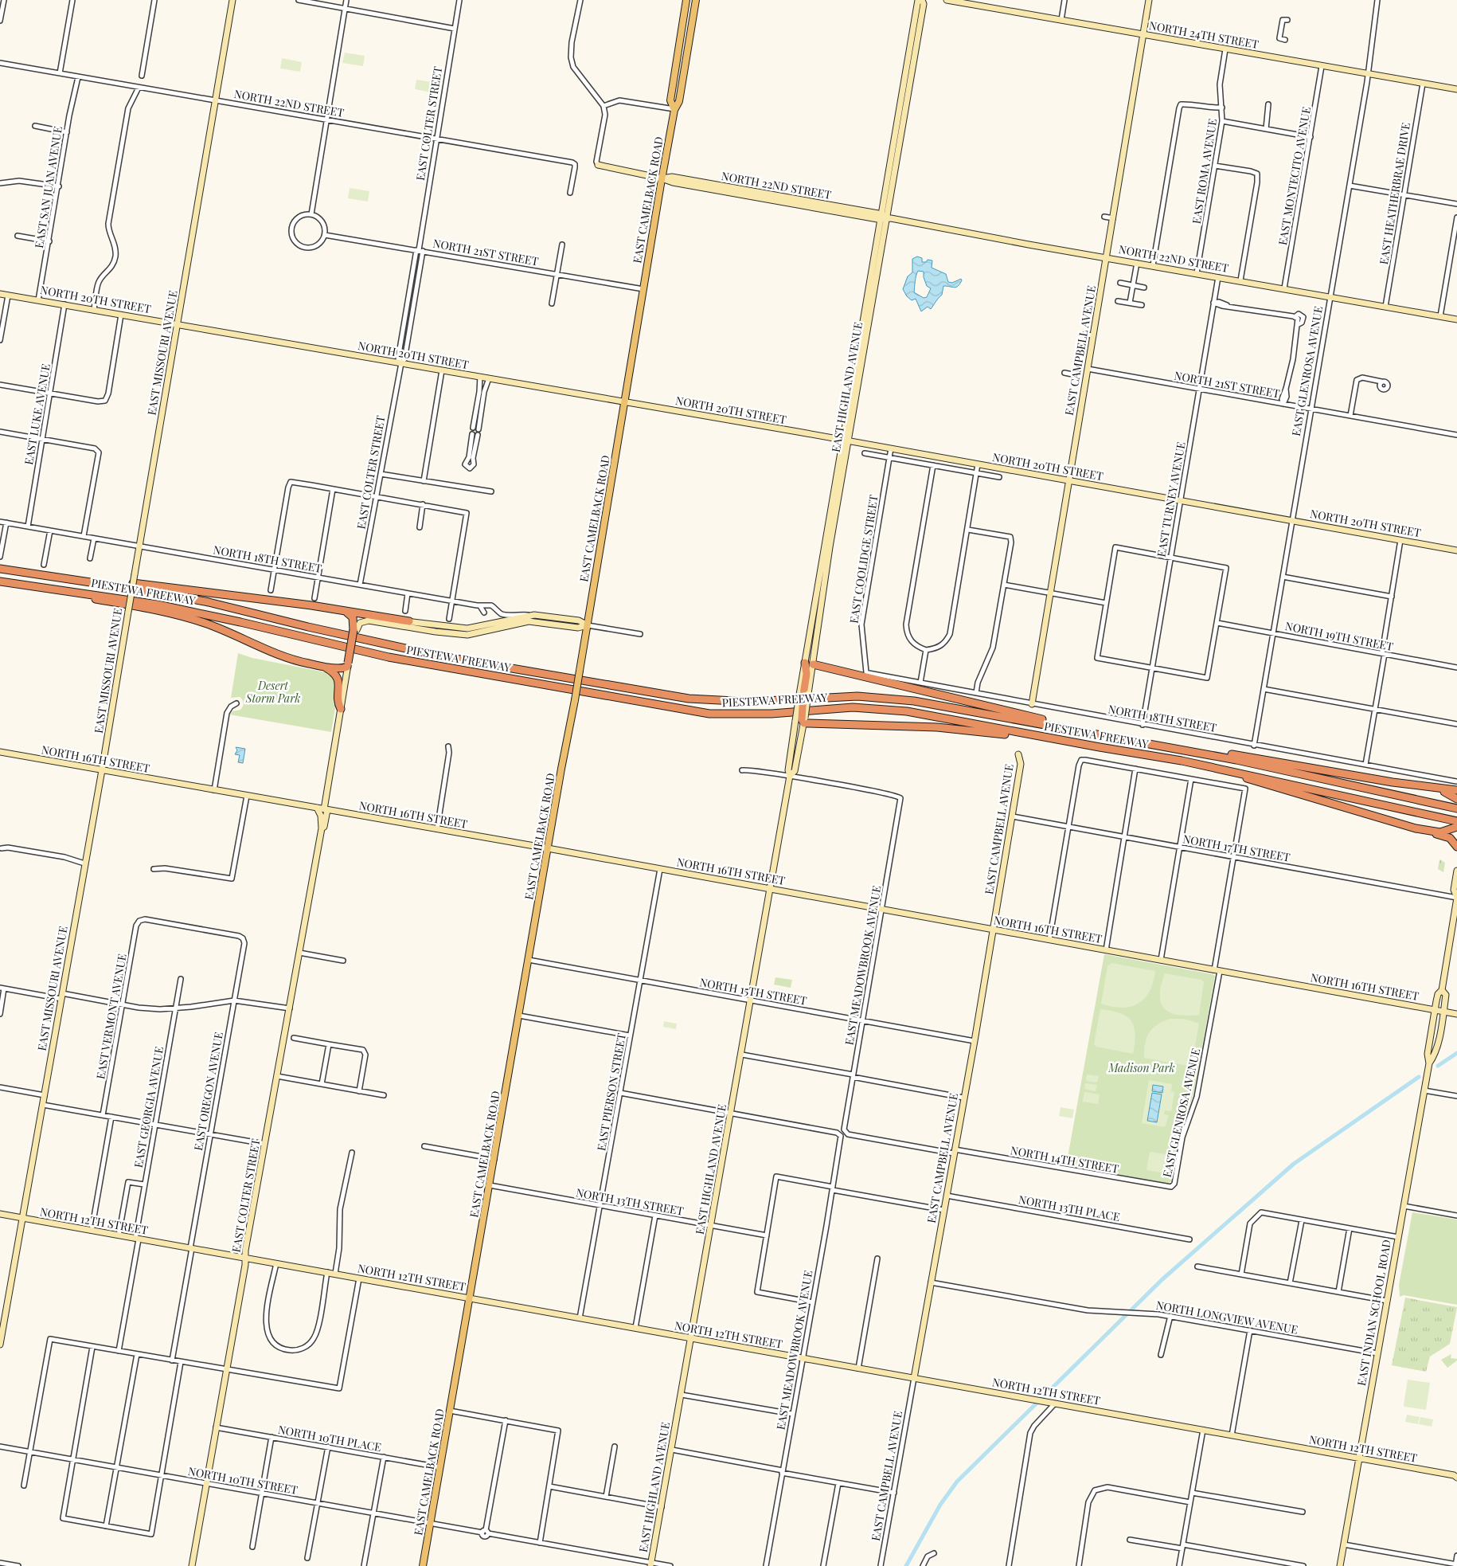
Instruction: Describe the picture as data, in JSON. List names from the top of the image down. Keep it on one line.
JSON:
{"streets":{"highway":["PIESTEWA FREEWAY"],"main road":["EAST CAMELBACK ROAD"],"street":["NORTH 24TH STREET","NORTH 22ND STREET","EAST COLTER STREET","EAST ROMA AVENUE","EAST MONTECITO AVENUE","EAST SAN JUAN AVENUE","EAST HEATHERBRAE DRIVE","NORTH 21ST STREET","NORTH 20TH STREET","EAST CAMPBELL AVENUE","EAST MISSOURI AVENUE","EAST GLENROSA AVENUE","EAST HIGHLAND AVENUE","EAST LUKE AVENUE","EAST TURNEY AVENUE","NORTH 18TH STREET","EAST COOLIDGE STREET","NORTH 19TH STREET","NORTH 16TH STREET","NORTH 17TH STREET","EAST MEADOWBROOK AVENUE","NORTH 15TH STREET","EAST VERMONT AVENUE","EAST OREGON AVENUE","EAST PIERSON STREET","EAST GEORGIA AVENUE","NORTH 14TH STREET","NORTH 13TH STREET","NORTH 13TH PLACE","NORTH 12TH STREET","EAST INDIAN SCHOOL ROAD","NORTH LONGVIEW AVENUE","NORTH 10TH PLACE","NORTH 10TH STREET"]},"crossings":[["NORTH 24TH STREET","EAST ROMA AVENUE"],["NORTH 24TH STREET","EAST MONTECITO AVENUE"],["NORTH 24TH STREET","EAST HEATHERBRAE DRIVE"],["NORTH 24TH STREET","EAST CAMPBELL AVENUE"],["NORTH 24TH STREET","EAST GLENROSA AVENUE"],["NORTH 22ND STREET","EAST COLTER STREET"],["NORTH 22ND STREET","EAST ROMA AVENUE"],["NORTH 22ND STREET","EAST MONTECITO AVENUE"],["NORTH 22ND STREET","EAST SAN JUAN AVENUE"],["NORTH 22ND STREET","EAST HEATHERBRAE DRIVE"],["NORTH 22ND STREET","EAST CAMELBACK ROAD"],["NORTH 22ND STREET","EAST CAMPBELL AVENUE"],["NORTH 22ND STREET","EAST MISSOURI AVENUE"],["NORTH 22ND STREET","EAST GLENROSA AVENUE"],["NORTH 22ND STREET","EAST HIGHLAND AVENUE"],["NORTH 22ND STREET","EAST TURNEY AVENUE"],["EAST COLTER STREET","NORTH 21ST STREET"],["EAST COLTER STREET","NORTH 20TH STREET"],["EAST COLTER STREET","NORTH 18TH STREET"],["EAST COLTER STREET","NORTH 16TH STREET"],["EAST COLTER STREET","NORTH 12TH STREET"],["EAST COLTER STREET","NORTH 10TH PLACE"],["EAST COLTER STREET","NORTH 10TH STREET"],["EAST SAN JUAN AVENUE","NORTH 20TH STREET"],["EAST CAMELBACK ROAD","NORTH 21ST STREET"],["EAST CAMELBACK ROAD","NORTH 20TH STREET"],["EAST CAMELBACK ROAD","NORTH 18TH STREET"],["EAST CAMELBACK ROAD","NORTH 16TH STREET"],["EAST CAMELBACK ROAD","NORTH 15TH STREET"],["EAST CAMELBACK ROAD","NORTH 13TH STREET"],["EAST CAMELBACK ROAD","NORTH 12TH STREET"],["EAST CAMELBACK ROAD","NORTH 10TH PLACE"],["EAST CAMELBACK ROAD","NORTH 10TH STREET"],["NORTH 21ST STREET","EAST CAMPBELL AVENUE"],["NORTH 21ST STREET","EAST GLENROSA AVENUE"],["NORTH 21ST STREET","EAST TURNEY AVENUE"],["NORTH 20TH STREET","EAST CAMPBELL AVENUE"],["NORTH 20TH STREET","EAST MISSOURI AVENUE"],["NORTH 20TH STREET","EAST GLENROSA AVENUE"],["NORTH 20TH STREET","EAST HIGHLAND AVENUE"],["NORTH 20TH STREET","EAST LUKE AVENUE"],["NORTH 20TH STREET","EAST TURNEY AVENUE"],["NORTH 20TH STREET","EAST COOLIDGE STREET"],["EAST CAMPBELL AVENUE","NORTH 18TH STREET"],["EAST CAMPBELL AVENUE","NORTH 16TH STREET"],["EAST CAMPBELL AVENUE","NORTH 17TH STREET"],["EAST CAMPBELL AVENUE","NORTH 15TH STREET"],["EAST CAMPBELL AVENUE","NORTH 14TH STREET"],["EAST CAMPBELL AVENUE","NORTH 13TH PLACE"],["EAST CAMPBELL AVENUE","NORTH 12TH STREET"],["EAST CAMPBELL AVENUE","NORTH LONGVIEW AVENUE"],["EAST MISSOURI AVENUE","NORTH 18TH STREET"],["EAST MISSOURI AVENUE","NORTH 16TH STREET"],["EAST MISSOURI AVENUE","NORTH 12TH STREET"],["EAST GLENROSA AVENUE","NORTH 18TH STREET"],["EAST GLENROSA AVENUE","NORTH 19TH STREET"],["EAST GLENROSA AVENUE","NORTH 16TH STREET"],["EAST GLENROSA AVENUE","NORTH 17TH STREET"],["EAST GLENROSA AVENUE","NORTH 14TH STREET"],["EAST HIGHLAND AVENUE","NORTH 16TH STREET"],["EAST HIGHLAND AVENUE","EAST MEADOWBROOK AVENUE"],["EAST HIGHLAND AVENUE","NORTH 15TH STREET"],["EAST HIGHLAND AVENUE","NORTH 13TH STREET"],["EAST HIGHLAND AVENUE","NORTH 12TH STREET"],["EAST HIGHLAND AVENUE","NORTH 10TH STREET"],["EAST LUKE AVENUE","NORTH 18TH STREET"],["EAST TURNEY AVENUE","NORTH 18TH STREET"],["NORTH 18TH STREET","EAST COOLIDGE STREET"],["NORTH 16TH STREET","EAST MEADOWBROOK AVENUE"],["NORTH 16TH STREET","EAST PIERSON STREET"],["NORTH 16TH STREET","EAST INDIAN SCHOOL ROAD"],["NORTH 17TH STREET","EAST INDIAN SCHOOL ROAD"],["EAST MEADOWBROOK AVENUE","NORTH 15TH STREET"],["EAST MEADOWBROOK AVENUE","NORTH 14TH STREET"],["EAST MEADOWBROOK AVENUE","NORTH 12TH STREET"],["NORTH 15TH STREET","EAST PIERSON STREET"],["EAST VERMONT AVENUE","EAST OREGON AVENUE"],["EAST OREGON AVENUE","NORTH 12TH STREET"],["EAST PIERSON STREET","NORTH 13TH STREET"],["EAST PIERSON STREET","NORTH 12TH STREET"],["EAST GEORGIA AVENUE","NORTH 12TH STREET"],["NORTH 12TH STREET","EAST INDIAN SCHOOL ROAD"],["EAST INDIAN SCHOOL ROAD","NORTH LONGVIEW AVENUE"]],"parks":["Desert Storm Park","Madison Park"]}
